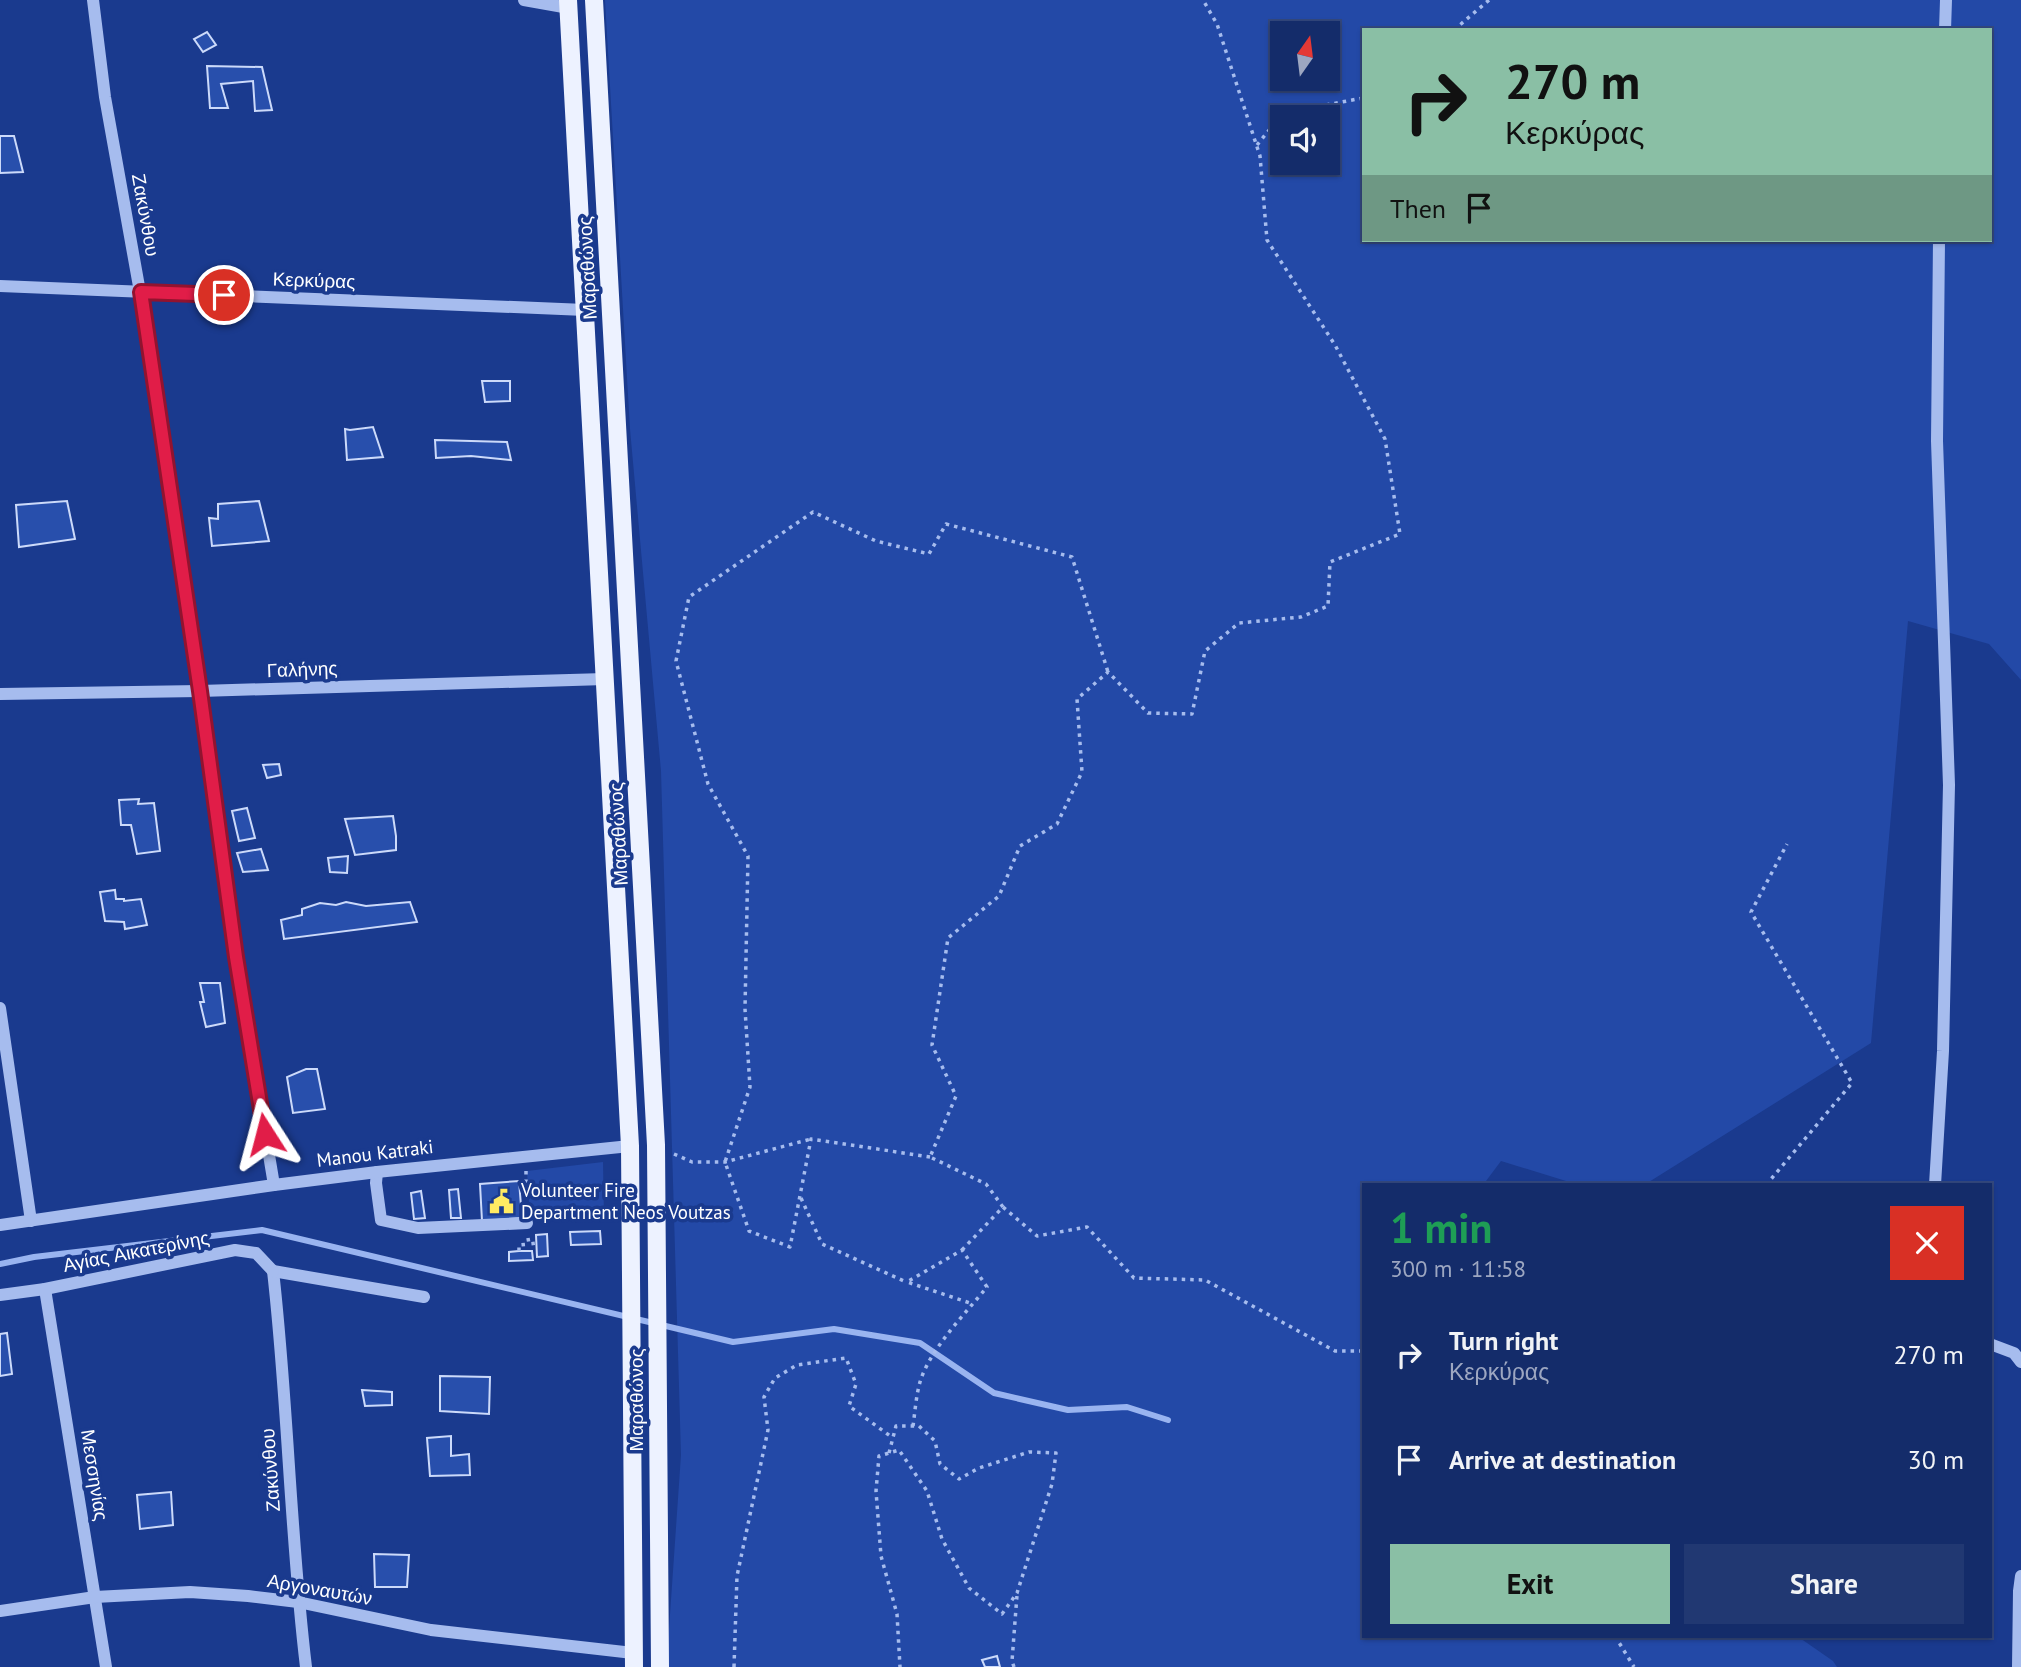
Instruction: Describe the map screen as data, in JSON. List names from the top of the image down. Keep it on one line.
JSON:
{"streets":{"main road":["Μαραθώνος"],"street":["Ζακύνθου","Κερκύρας","Γαλήνης","Manou Katraki","Αγίας Αικατερίνης","Μεσσηνίας","Αργοναυτών"]},"crossings":[["Ζακύνθου","Κερκύρας"],["Ζακύνθου","Γαλήνης"],["Ζακύνθου","Manou Katraki"],["Ζακύνθου","Αγίας Αικατερίνης"],["Ζακύνθου","Αργοναυτών"],["Μαραθώνος","Κερκύρας"],["Μαραθώνος","Γαλήνης"],["Μαραθώνος","Manou Katraki"],["Μαραθώνος","Αργοναυτών"],["Αγίας Αικατερίνης","Μεσσηνίας"],["Μεσσηνίας","Αργοναυτών"]],"places":{"public building":["Volunteer Fire Department Neos Voutzas"]},"north":"top","page":{"turn":["270 m","Κερκύρας"],"then":"Then","heading":["1 min","300 m · 11:58"],"list":[{"name":"Turn right","note":"Κερκύρας","value":"270 m"},{"name":"Arrive at destination","value":"30 m"}],"buttons":["Exit","Share"]}}
